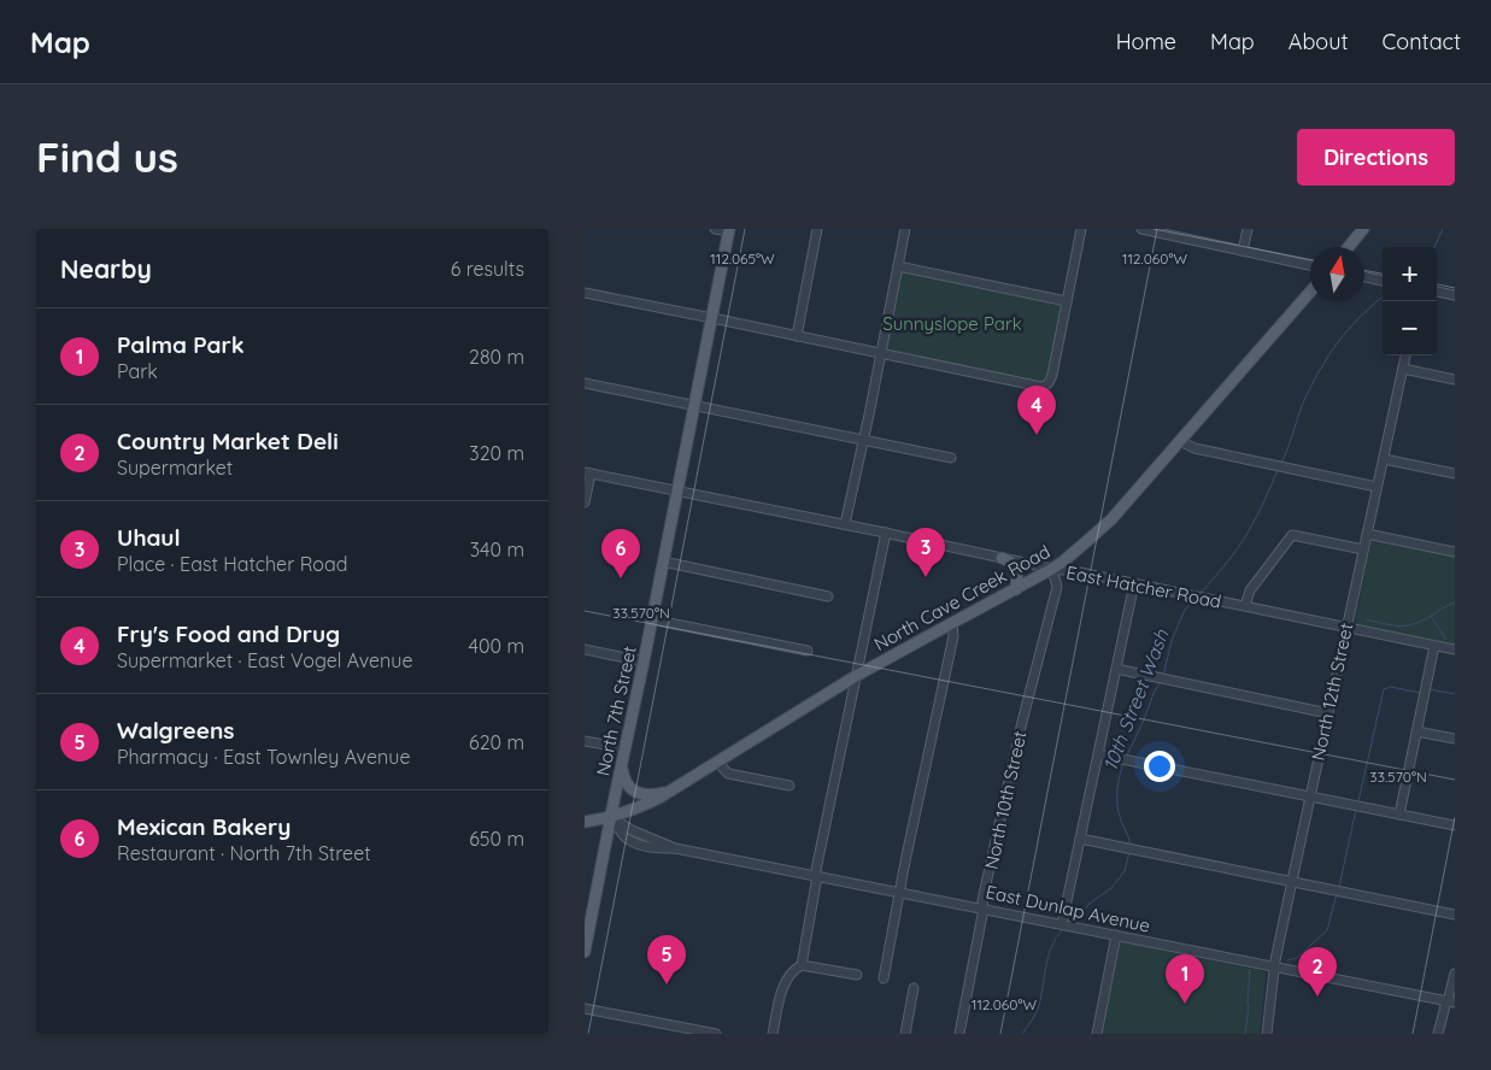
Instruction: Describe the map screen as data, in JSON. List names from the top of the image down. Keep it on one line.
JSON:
{"streets":{"main road":["North Cave Creek Road","North 7th Street"],"street":["East Hatcher Road","North 12th Street","North 10th Street","East Dunlap Avenue"]},"crossings":[["East Hatcher Road","North Cave Creek Road"],["East Hatcher Road","North 12th Street"],["East Hatcher Road","North 7th Street"],["East Hatcher Road","North 10th Street"],["North Cave Creek Road","North 7th Street"],["North Cave Creek Road","North 10th Street"],["North Cave Creek Road","East Dunlap Avenue"],["North 12th Street","East Dunlap Avenue"],["North 7th Street","East Dunlap Avenue"],["North 10th Street","East Dunlap Avenue"]],"water":["10th Street Wash"],"parks":["Sunnyslope Park"],"north":"top","page":{"header":"Map","nav":["Home","Map","About","Contact"],"buttons":"Directions","title":"Find us","heading":["Nearby","6 results"],"map_buttons":["+","−"],"list":[{"mark":"1","name":"Palma Park","note":"Park","value":"280 m"},{"mark":"2","name":"Country Market Deli","note":"Supermarket","value":"320 m"},{"mark":"3","name":"Uhaul","note":"Place · East Hatcher Road","value":"340 m"},{"mark":"4","name":"Fry's Food and Drug","note":"Supermarket · East Vogel Avenue","value":"400 m"},{"mark":"5","name":"Walgreens","note":"Pharmacy · East Townley Avenue","value":"620 m"},{"mark":"6","name":"Mexican Bakery","note":"Restaurant · North 7th Street","value":"650 m"}],"pins":["4","3","6","5","2","1"]},"coordinates":["112.060°W","112.065°W","33.570°N"]}
